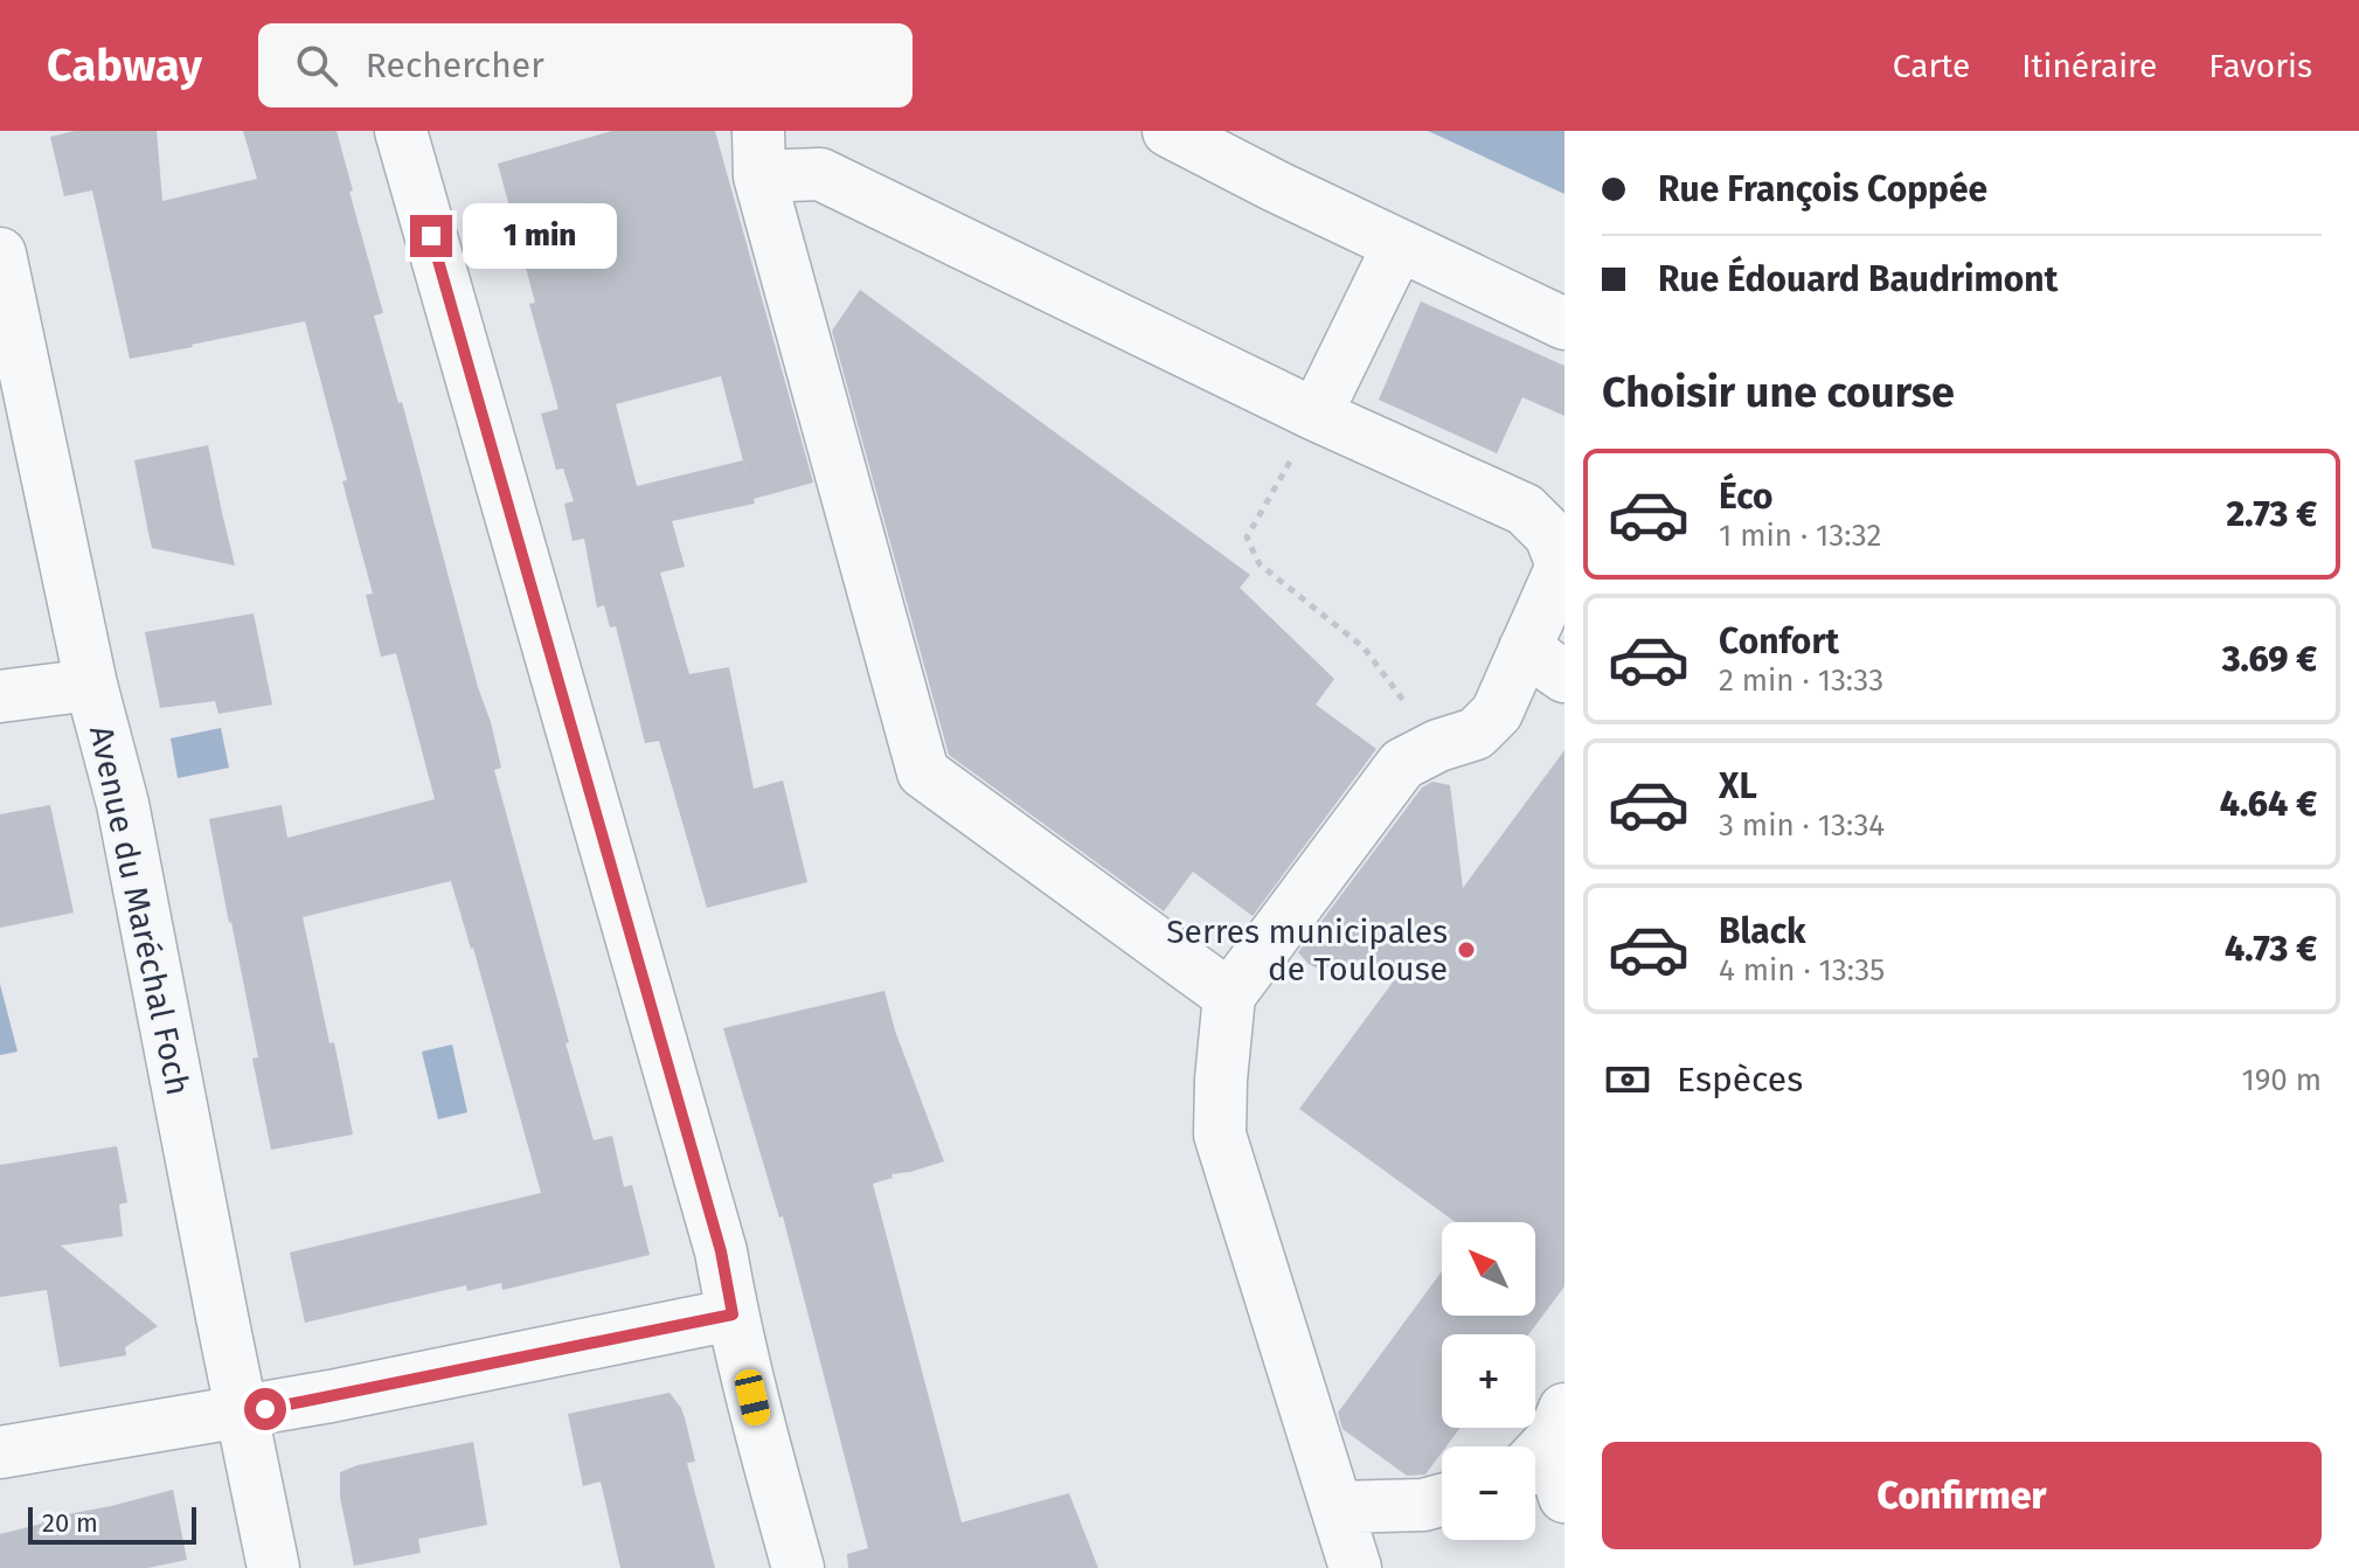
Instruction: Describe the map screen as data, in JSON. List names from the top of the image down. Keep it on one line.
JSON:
{"streets":{"street":["Avenue du Maréchal Foch"]},"places":["Serres municipales de Toulouse"],"scale_bar":"20 m","north":"top left","page":{"header":"Cabway","search":"Rechercher","nav":["Carte","Itinéraire","Favoris"],"banner":["Rue François Coppée","Rue Édouard Baudrimont"],"bubble":"1 min","heading":"Choisir une course","list":[{"name":"Éco","note":"1 min · 13:32","value":"2.73 €"},{"name":"Confort","note":"2 min · 13:33","value":"3.69 €"},{"name":"XL","note":"3 min · 13:34","value":"4.64 €"},{"name":"Black","note":"4 min · 13:35","value":"4.73 €"}],"pay":["Espèces","190 m"],"map_buttons":["+","−"],"buttons":"Confirmer","scale":"20 m"}}
